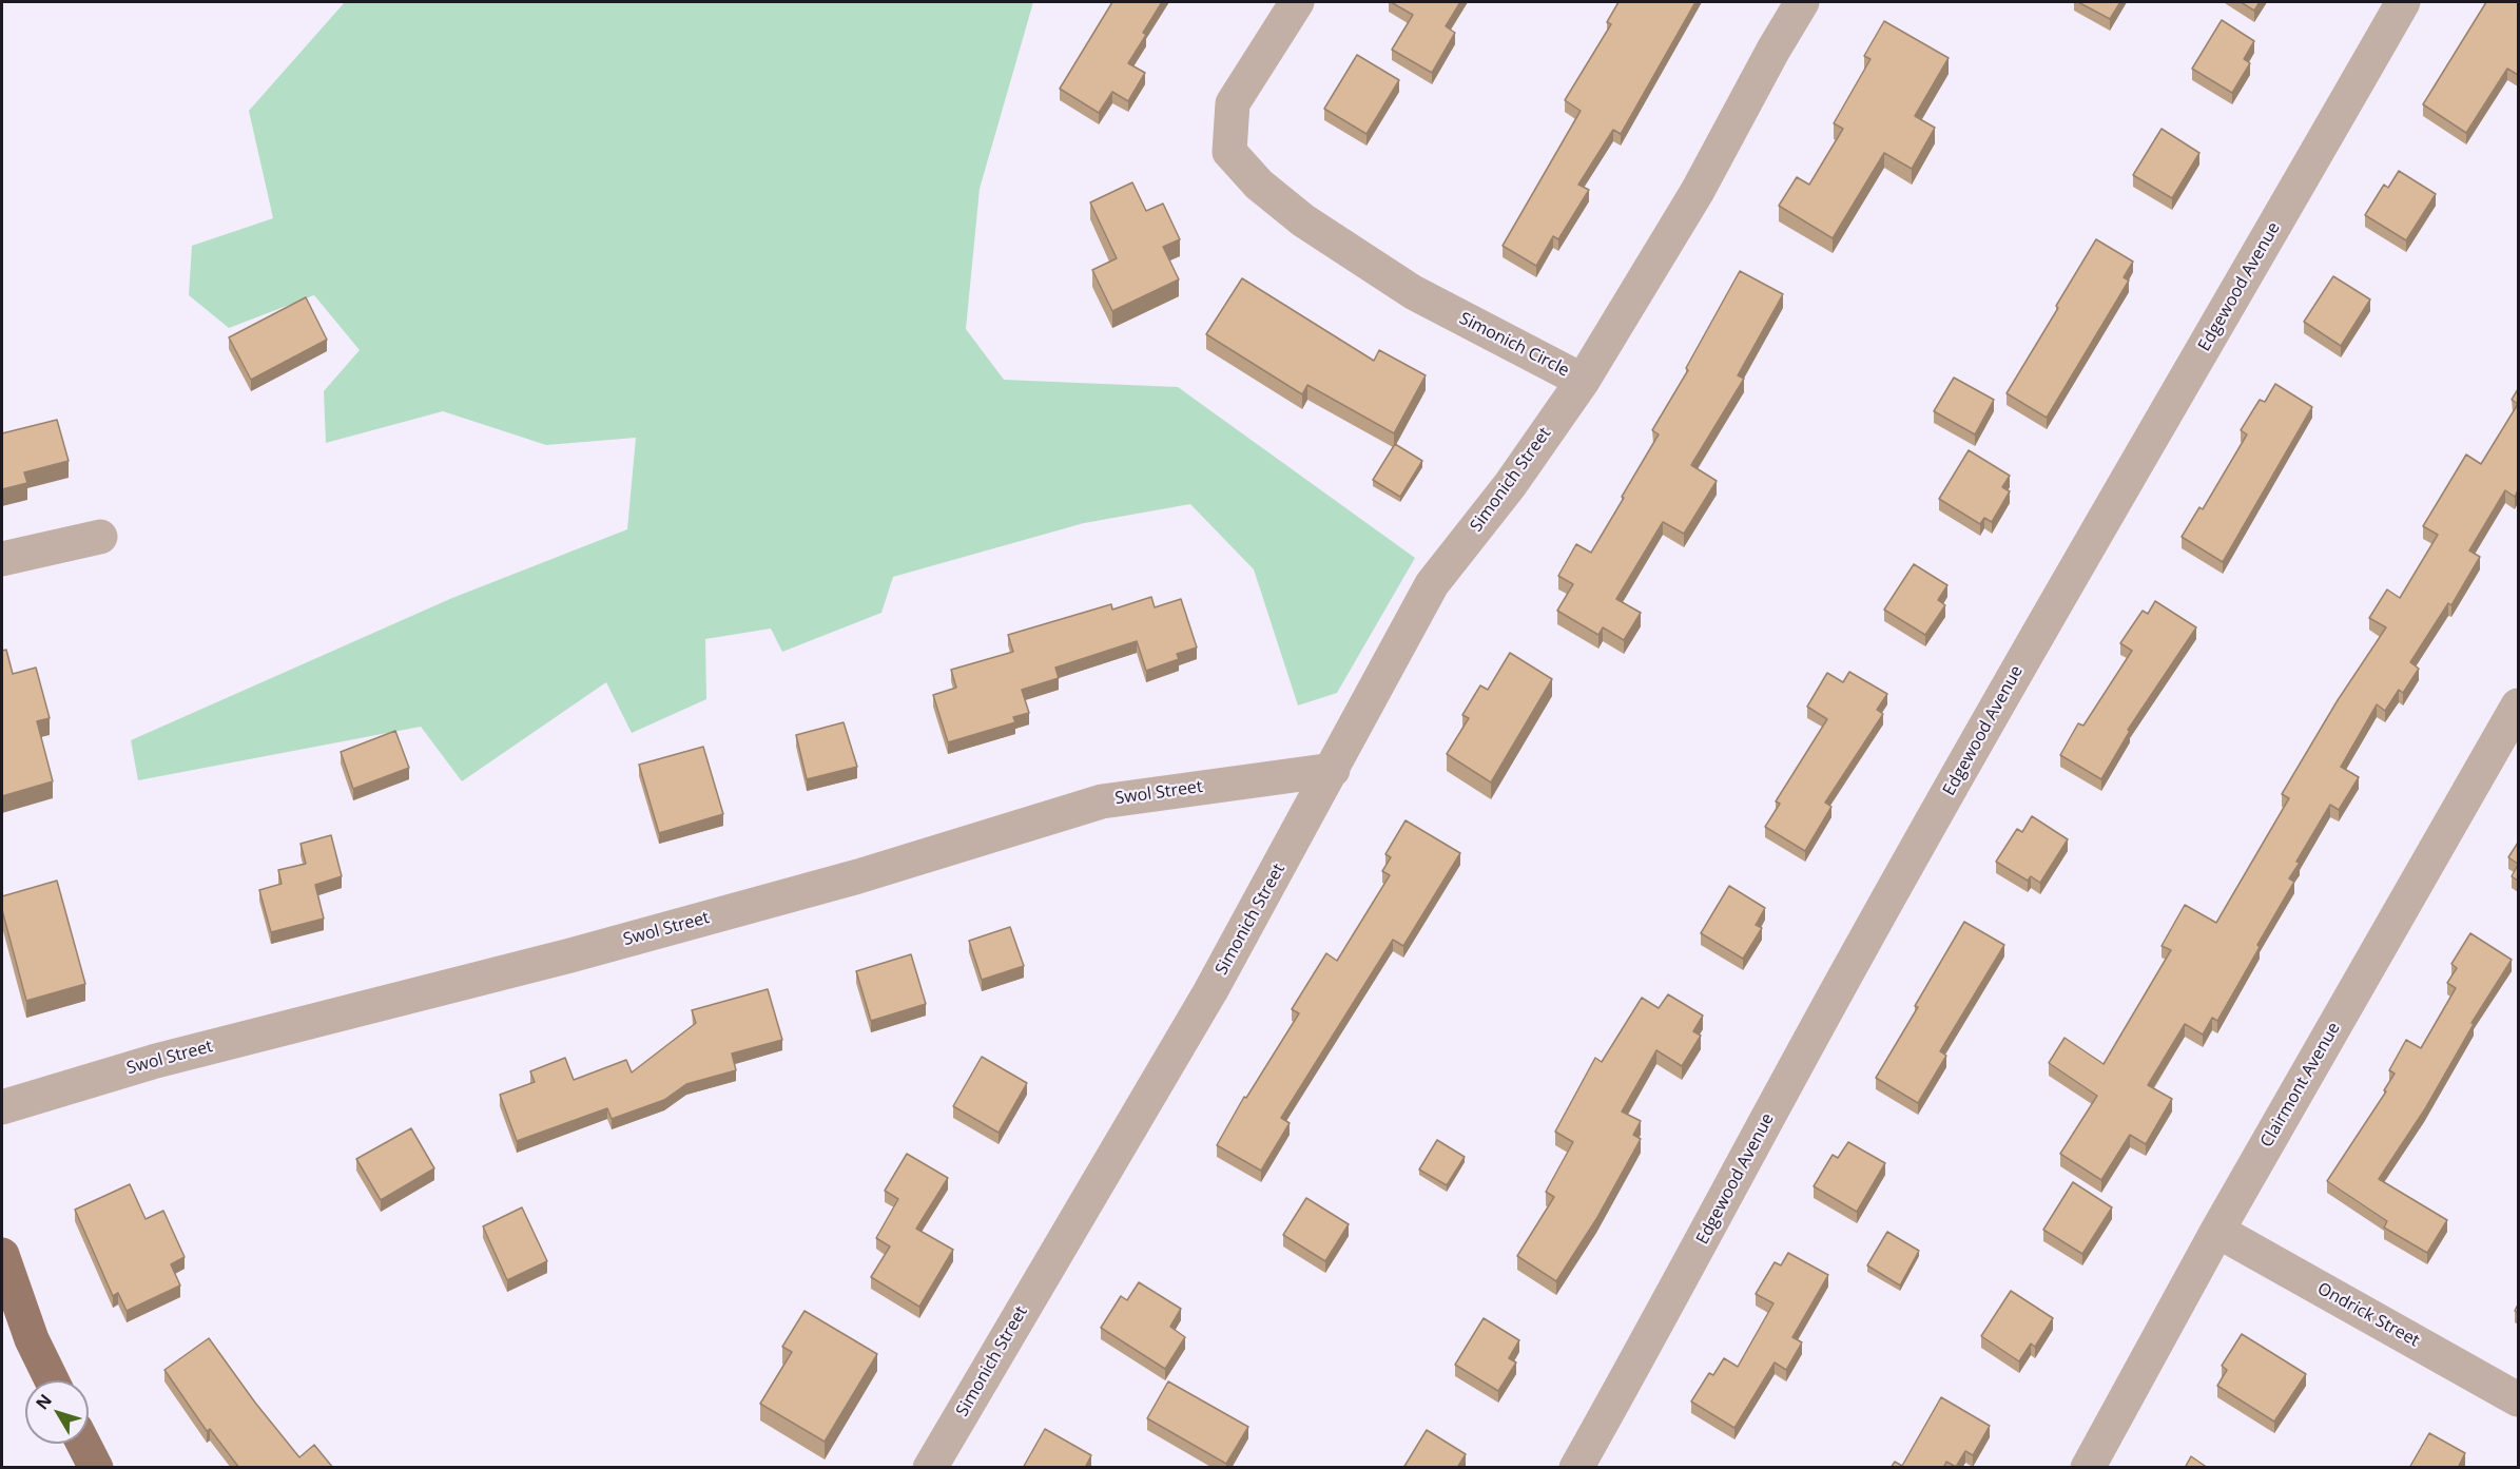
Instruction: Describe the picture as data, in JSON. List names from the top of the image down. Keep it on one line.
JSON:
{"streets":{"street":["Edgewood Avenue","Simonich Circle","Simonich Street","Swol Street","Clairmont Avenue","Ondrick Street"]},"crossings":[["Simonich Circle","Simonich Street"],["Simonich Street","Swol Street"],["Clairmont Avenue","Ondrick Street"]],"north":"top left"}
